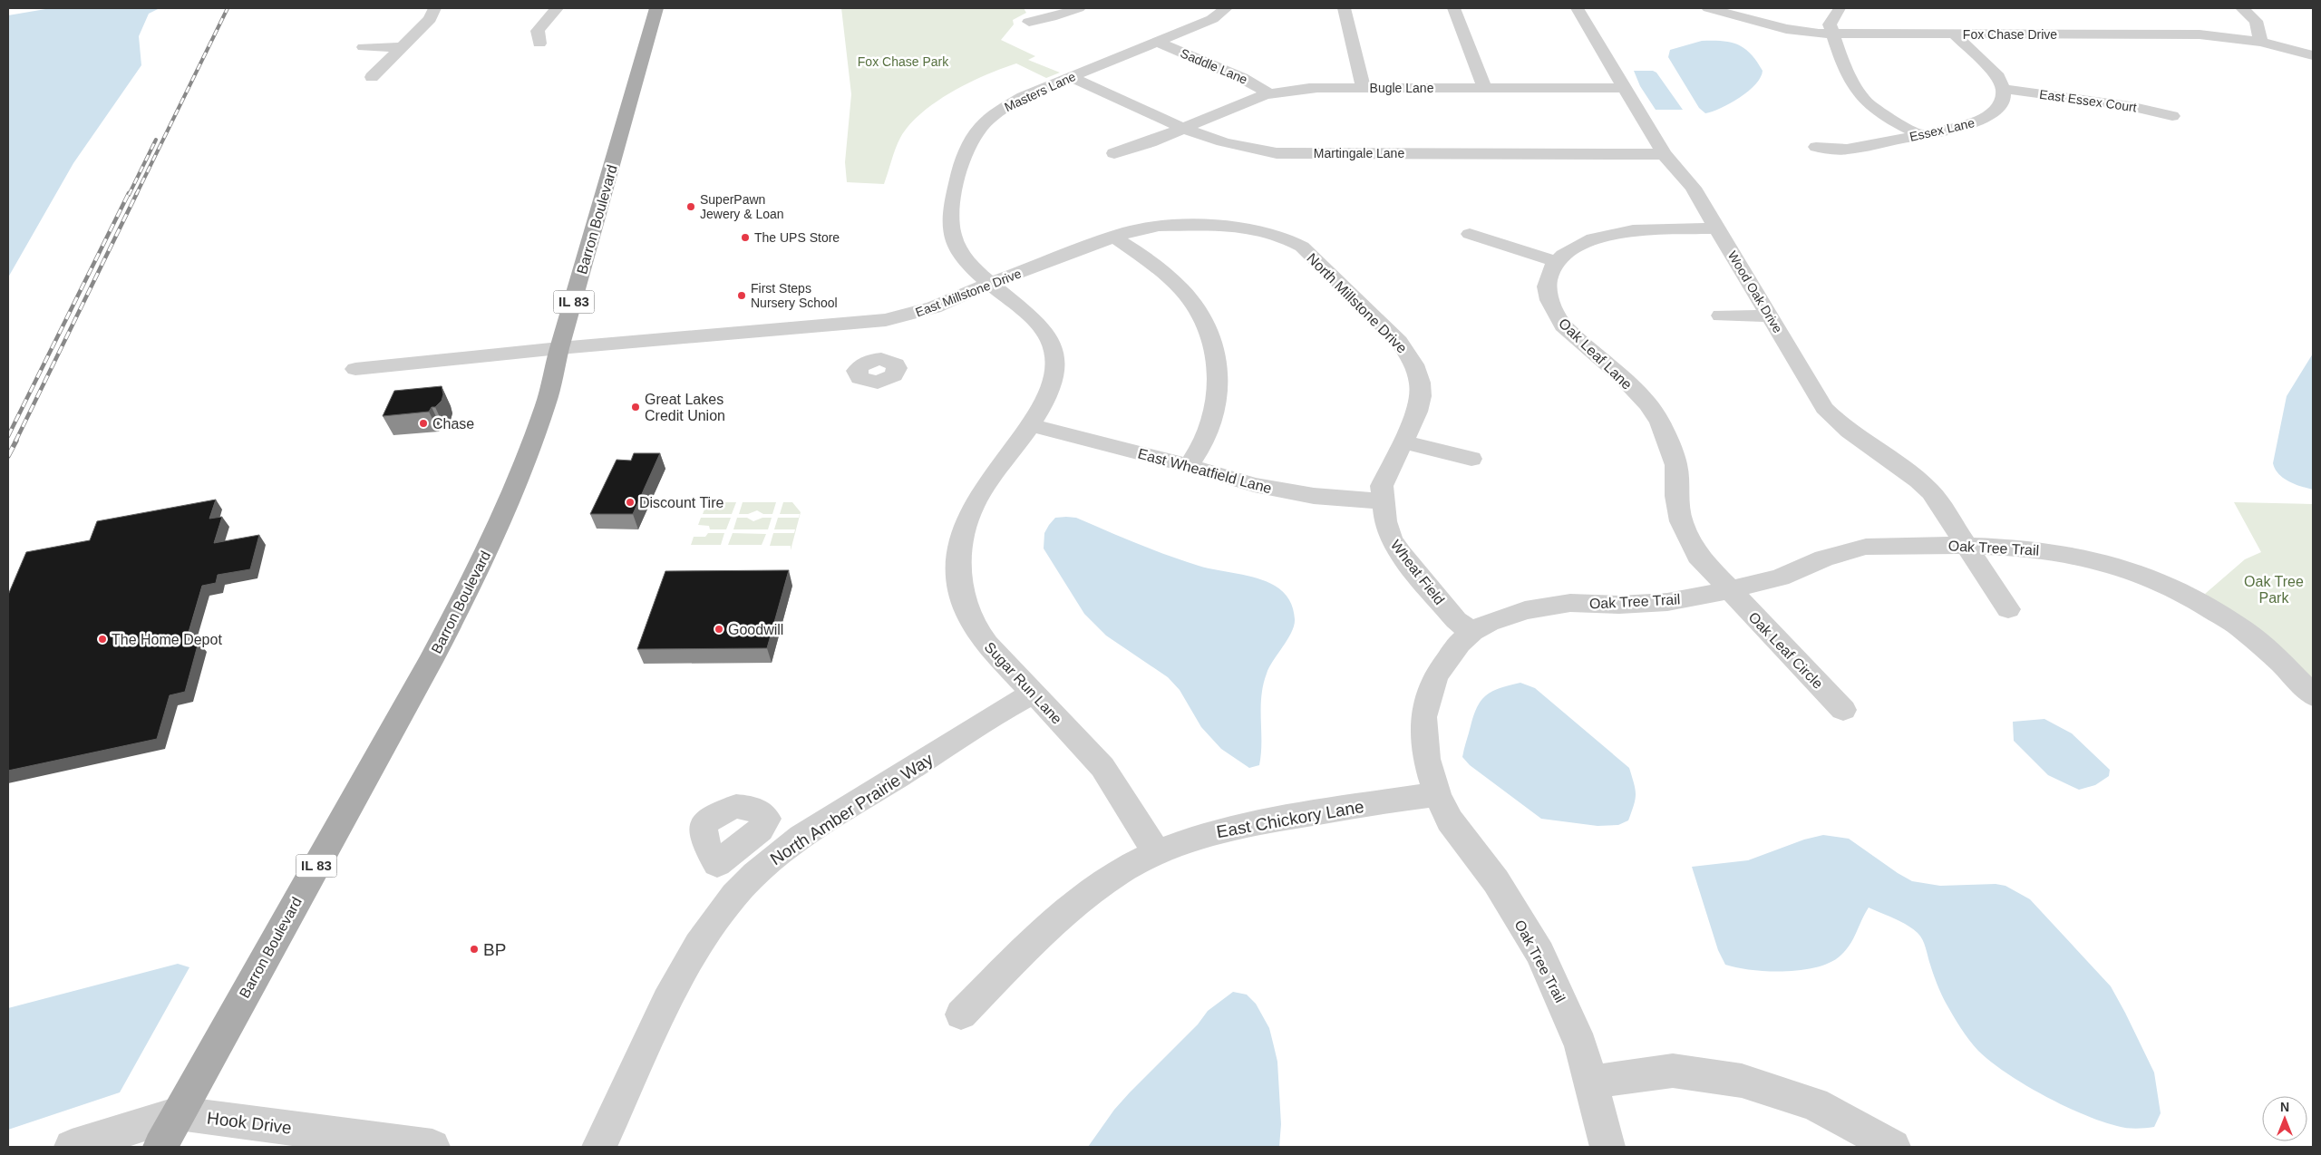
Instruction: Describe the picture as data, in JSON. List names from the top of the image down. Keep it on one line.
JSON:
{"streets":{"main road":["Barron Boulevard","IL 83"],"street":["Fox Chase Drive","Saddle Lane","Bugle Lane","Masters Lane","East Essex Court","Essex Lane","Martingale Lane","Wood Oak Drive","East Millstone Drive","North Millstone Drive","Oak Leaf Lane","East Wheatfield Lane","Oak Tree Trail","Wheat Field","Oak Leaf Circle","Sugar Run Lane","North Amber Prairie Way","East Chickory Lane","Hook Drive"]},"crossings":[["Saddle Lane","Bugle Lane"],["Saddle Lane","Masters Lane"],["Bugle Lane","Martingale Lane"],["Bugle Lane","Wood Oak Drive"],["Masters Lane","Martingale Lane"],["Masters Lane","East Millstone Drive"],["Masters Lane","East Wheatfield Lane"],["Masters Lane","Sugar Run Lane"],["East Essex Court","Essex Lane"],["Martingale Lane","Wood Oak Drive"],["Barron Boulevard","East Millstone Drive"],["Barron Boulevard","Hook Drive"],["Wood Oak Drive","Oak Leaf Lane"],["Wood Oak Drive","Oak Tree Trail"],["East Millstone Drive","North Millstone Drive"],["North Millstone Drive","East Wheatfield Lane"],["North Millstone Drive","Wheat Field"],["Oak Leaf Lane","Oak Tree Trail"],["Oak Leaf Lane","Oak Leaf Circle"],["East Wheatfield Lane","Wheat Field"],["East Wheatfield Lane","Sugar Run Lane"],["Oak Tree Trail","Wheat Field"],["Oak Tree Trail","Oak Leaf Circle"],["Oak Tree Trail","East Chickory Lane"],["Sugar Run Lane","North Amber Prairie Way"],["Sugar Run Lane","East Chickory Lane"]],"parks":["Fox Chase Park","Oak Tree Park"],"places":["SuperPawn Jewery & Loan","The UPS Store","First Steps Nursery School","Great Lakes Credit Union","Chase","Discount Tire","Goodwill","The Home Depot","BP"],"north":"top"}
